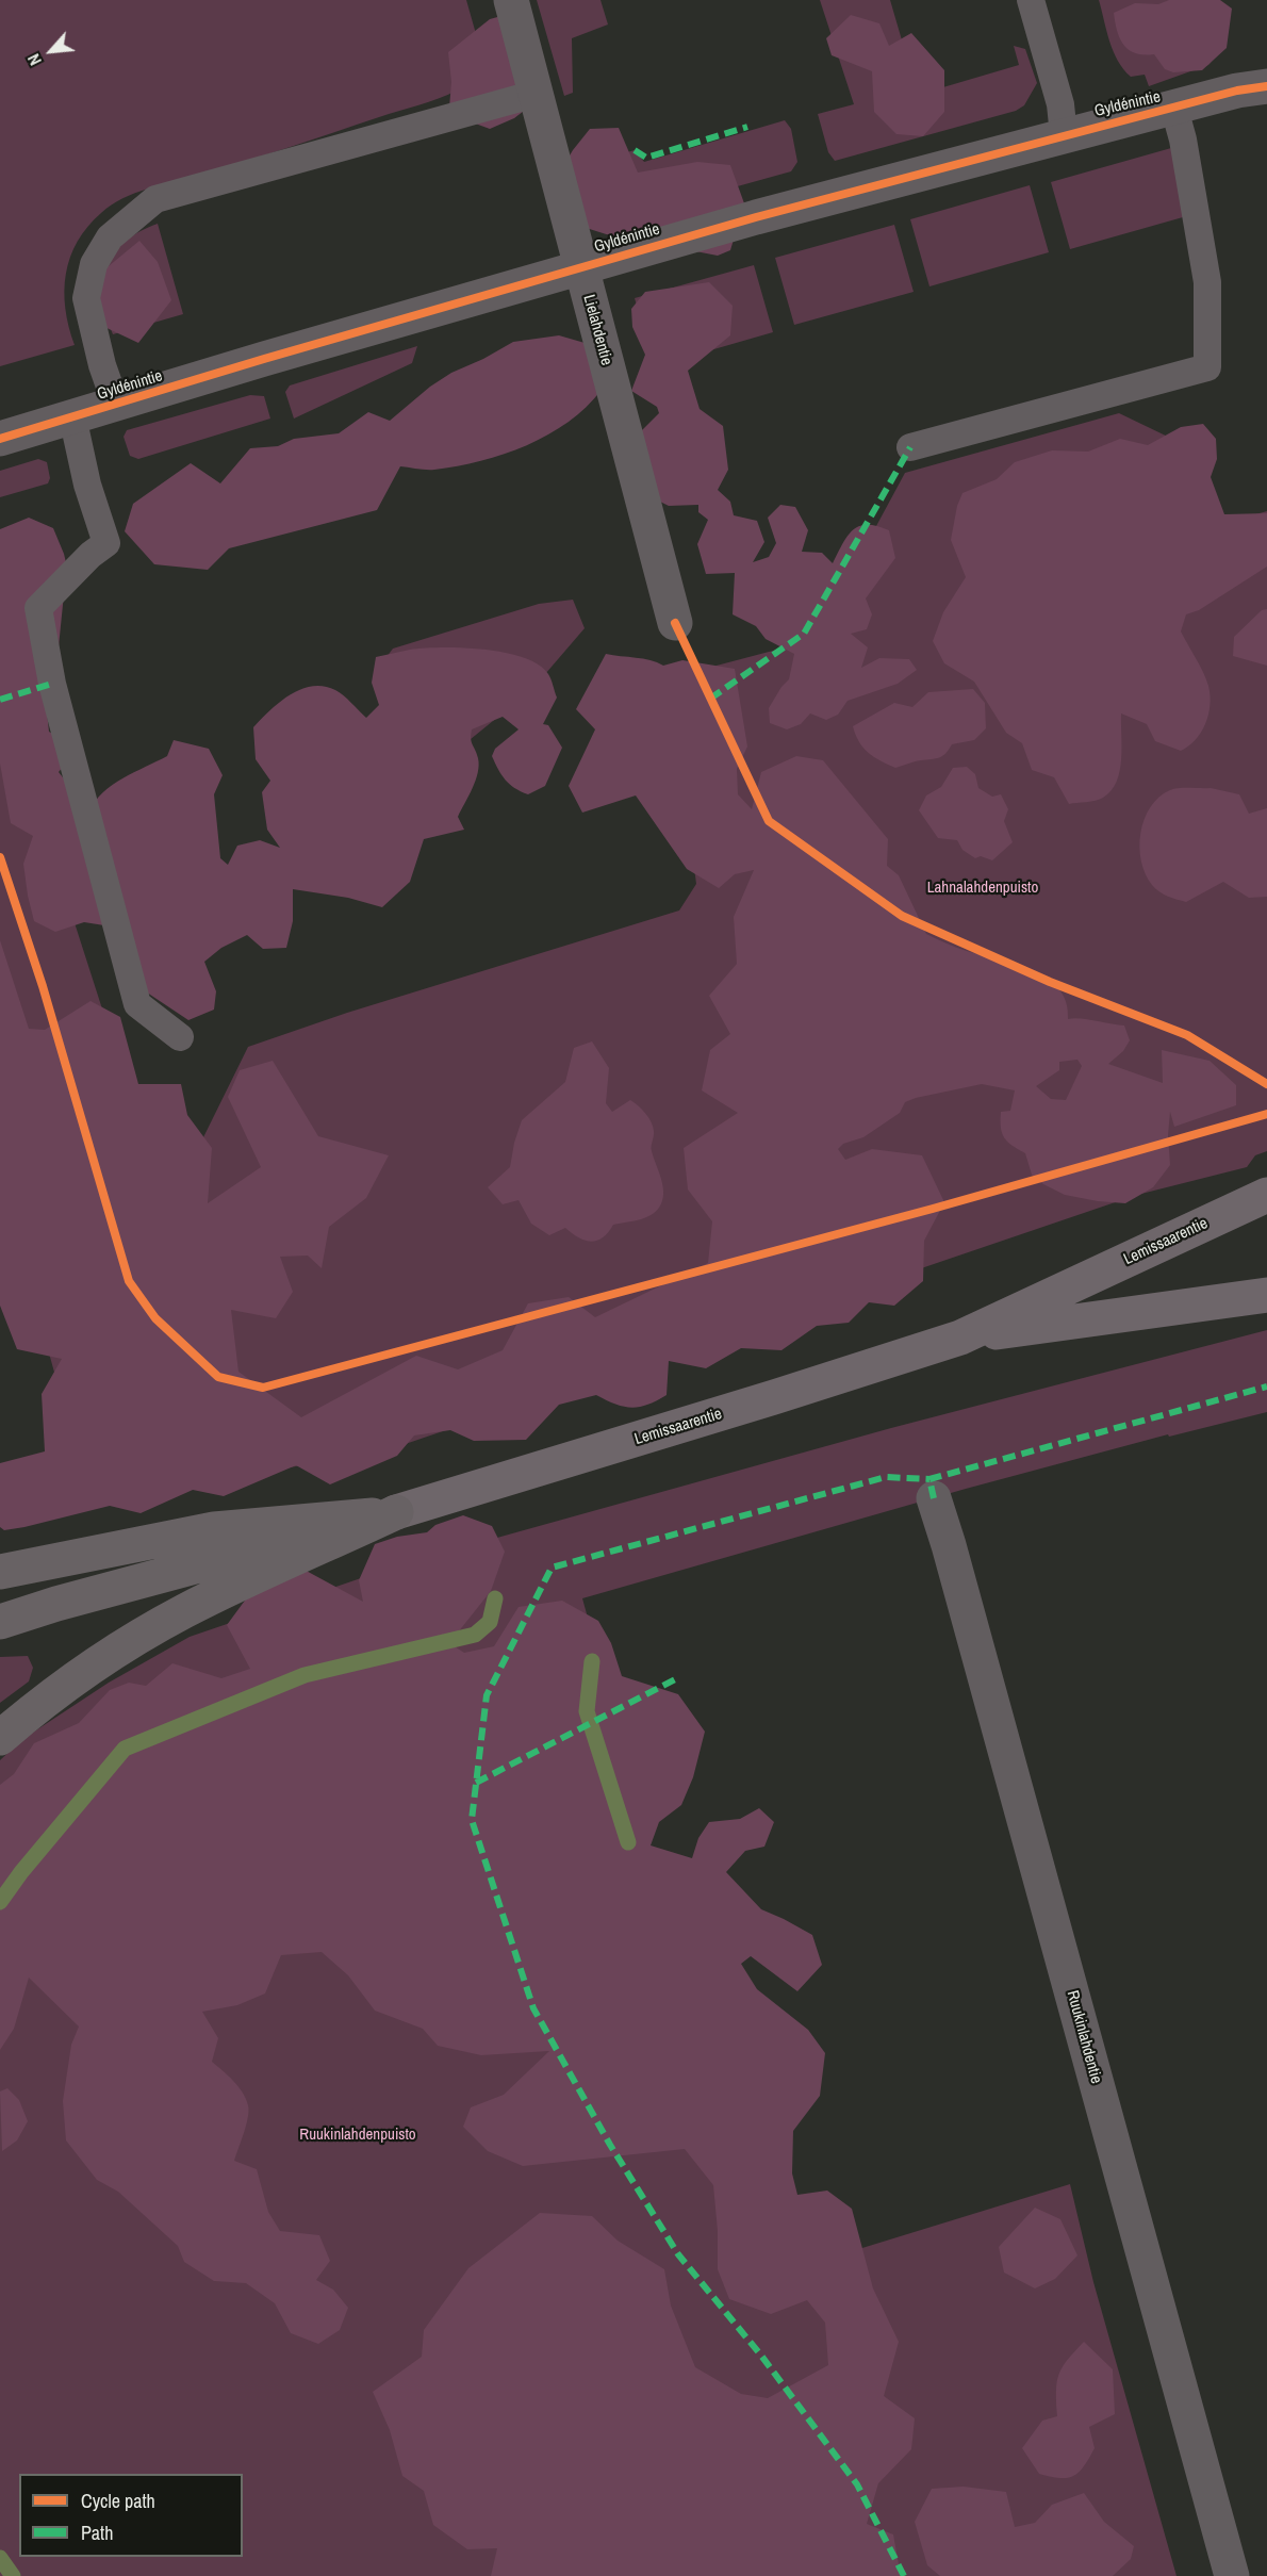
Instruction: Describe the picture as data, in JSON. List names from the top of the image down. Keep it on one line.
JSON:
{"streets":{"main road":["Lemissaarentie"],"street":["Gyldénintie","Lielahdentie","Ruukinlahdentie"]},"crossings":[["Gyldénintie","Lielahdentie"]],"parks":["Lahnalahdenpuisto","Ruukinlahdenpuisto"],"legend":["Cycle path","Path"],"north":"bottom left"}
